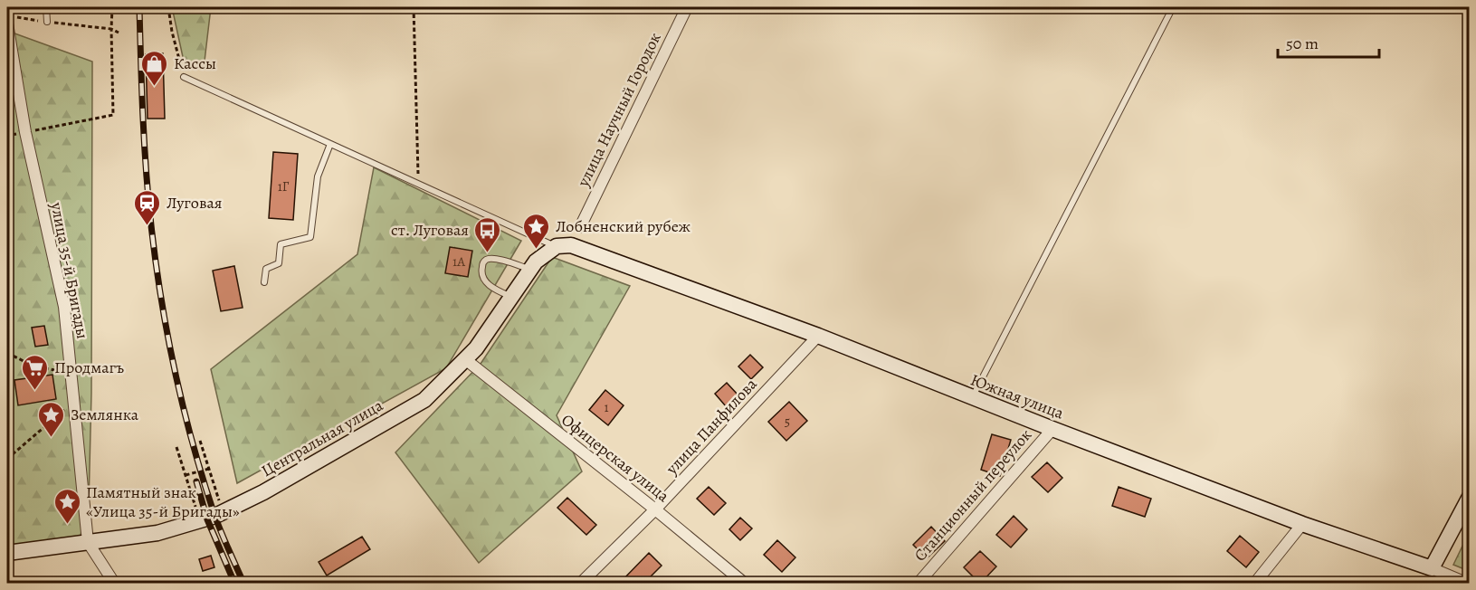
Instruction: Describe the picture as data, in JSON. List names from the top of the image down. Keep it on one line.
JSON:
{"streets":{"street":["улица Научный Городок","улица 35-й Бригады","Южная улица","улица Панфилова","Центральная улица","Офицерская улица","Станционный переулок"]},"crossings":[["улица 35-й Бригады","Центральная улица"],["Южная улица","улица Панфилова"],["Южная улица","Центральная улица"],["Южная улица","Станционный переулок"],["улица Панфилова","Офицерская улица"],["Центральная улица","Офицерская улица"]],"places":{"shop":["Кассы"],"station":["Луговая"],"place":["Лобненский рубеж","Землянка","Памятный знак «Улица 35-й Бригады»"],"bus stop":["ст. Луговая"],"supermarket":["Продмагъ"]},"house_numbers":["1Г","1А","1","5"],"scale_bar":"50 m"}
